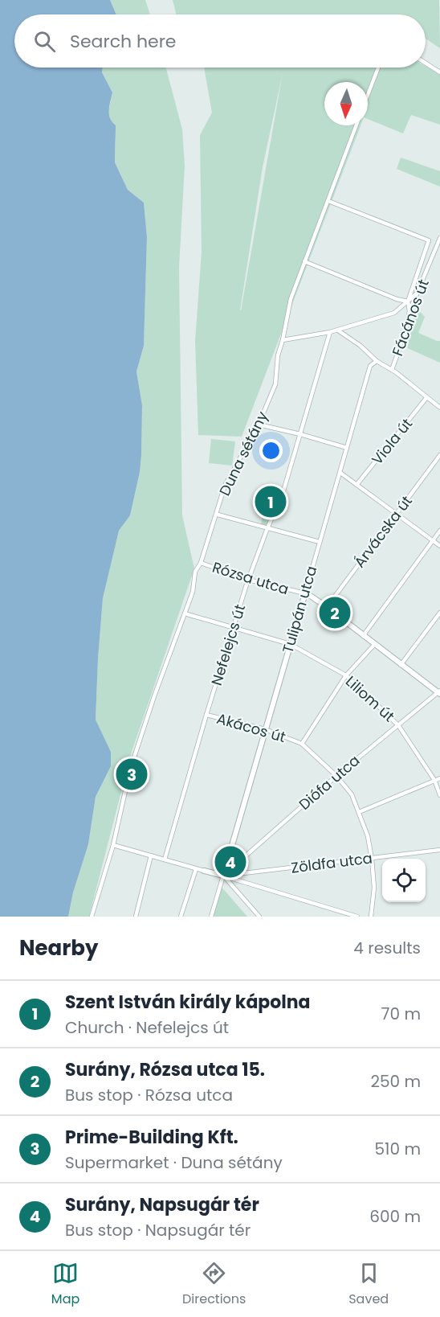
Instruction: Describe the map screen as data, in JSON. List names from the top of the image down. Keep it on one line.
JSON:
{"streets":{"street":["Fácános út","Viola út","Duna sétány","Árvácska út","Rózsa utca","Tulipán utca","Nefelejcs út","Liliom út","Akácos út","Diófa utca","Zöldfa utca"]},"crossings":[["Duna sétány","Rózsa utca"],["Duna sétány","Liliom út"],["Árvácska út","Rózsa utca"],["Rózsa utca","Tulipán utca"],["Rózsa utca","Nefelejcs út"],["Rózsa utca","Diófa utca"],["Tulipán utca","Liliom út"],["Tulipán utca","Akácos út"],["Tulipán utca","Diófa utca"],["Tulipán utca","Zöldfa utca"],["Nefelejcs út","Liliom út"],["Nefelejcs út","Akácos út"],["Liliom út","Diófa utca"],["Akácos út","Diófa utca"],["Akácos út","Zöldfa utca"],["Diófa utca","Zöldfa utca"]],"north":"bottom","page":{"search":"Search here","pins":["1","2","3","4"],"heading":["Nearby","4 results"],"list":[{"mark":"1","name":"Szent István király kápolna","note":"Church · Nefelejcs út","value":"70 m"},{"mark":"2","name":"Surány, Rózsa utca 15.","note":"Bus stop · Rózsa utca","value":"250 m"},{"mark":"3","name":"Prime-Building Kft.","note":"Supermarket · Duna sétány","value":"510 m"},{"mark":"4","name":"Surány, Napsugár tér","note":"Bus stop · Napsugár tér","value":"600 m"}],"nav":["Map","Directions","Saved"]}}
